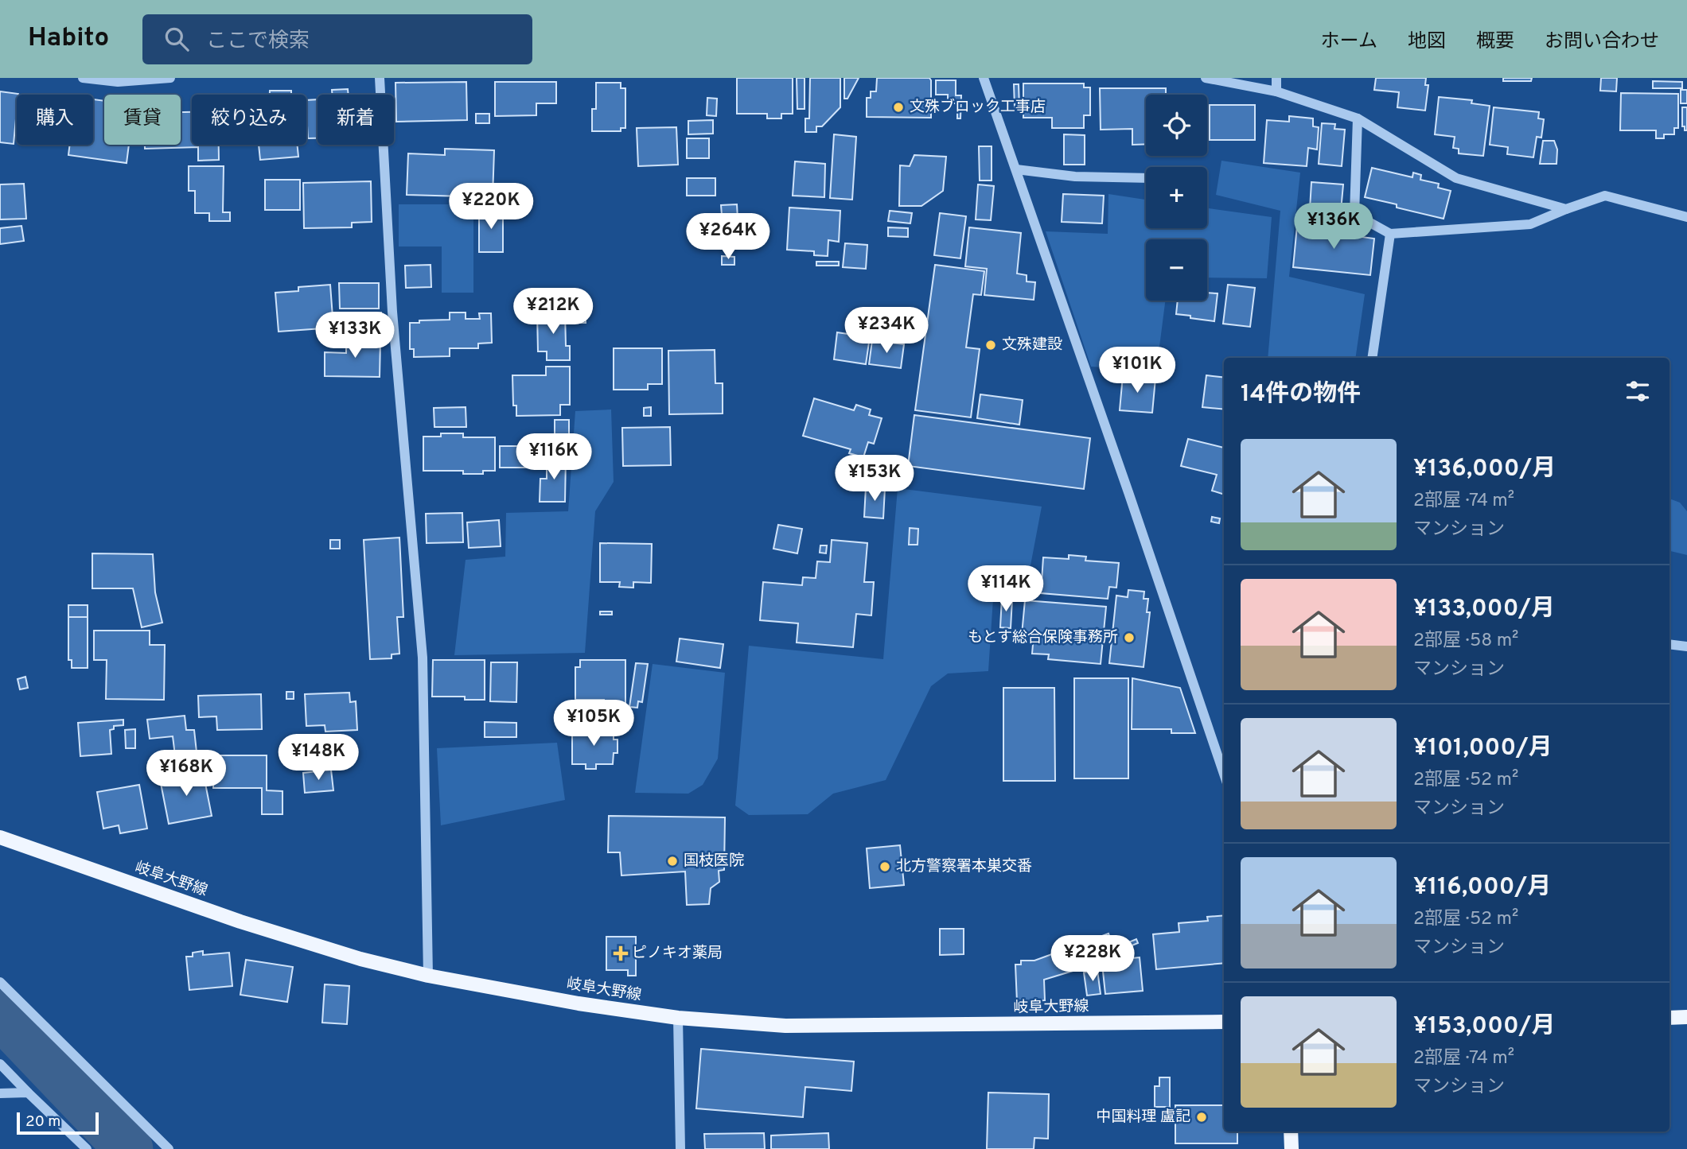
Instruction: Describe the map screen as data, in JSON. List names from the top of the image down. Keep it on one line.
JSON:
{"streets":{"main road":["岐阜大野線"]},"places":{"other":["文殊ブロック工事店","文殊建設","もとす総合保険事務所","国枝医院","北方警察署本巣交番","中国料理 盧記"],"health":["ピノキオ薬局"]},"scale_bar":"20 m","page":{"header":"Habito","search":"ここで検索","nav":["ホーム","地図","概要","お問い合わせ"],"map_buttons":["+","−"],"chip":["購入","賃貸","絞り込み","新着"],"price":["¥220K","¥136K","¥264K","¥212K","¥234K","¥133K","¥101K","¥116K","¥153K","¥114K","¥105K","¥148K","¥168K","¥228K"],"heading":"14件の物件","list":[{"name":"¥136,000/月","note":"2部屋 · 74 m² · マンション"},{"name":"¥133,000/月","note":"2部屋 · 58 m² · マンション"},{"name":"¥101,000/月","note":"2部屋 · 52 m² · マンション"},{"name":"¥116,000/月","note":"2部屋 · 52 m² · マンション"},{"name":"¥153,000/月","note":"2部屋 · 74 m² · マンション"}],"scale":"20 m"}}
